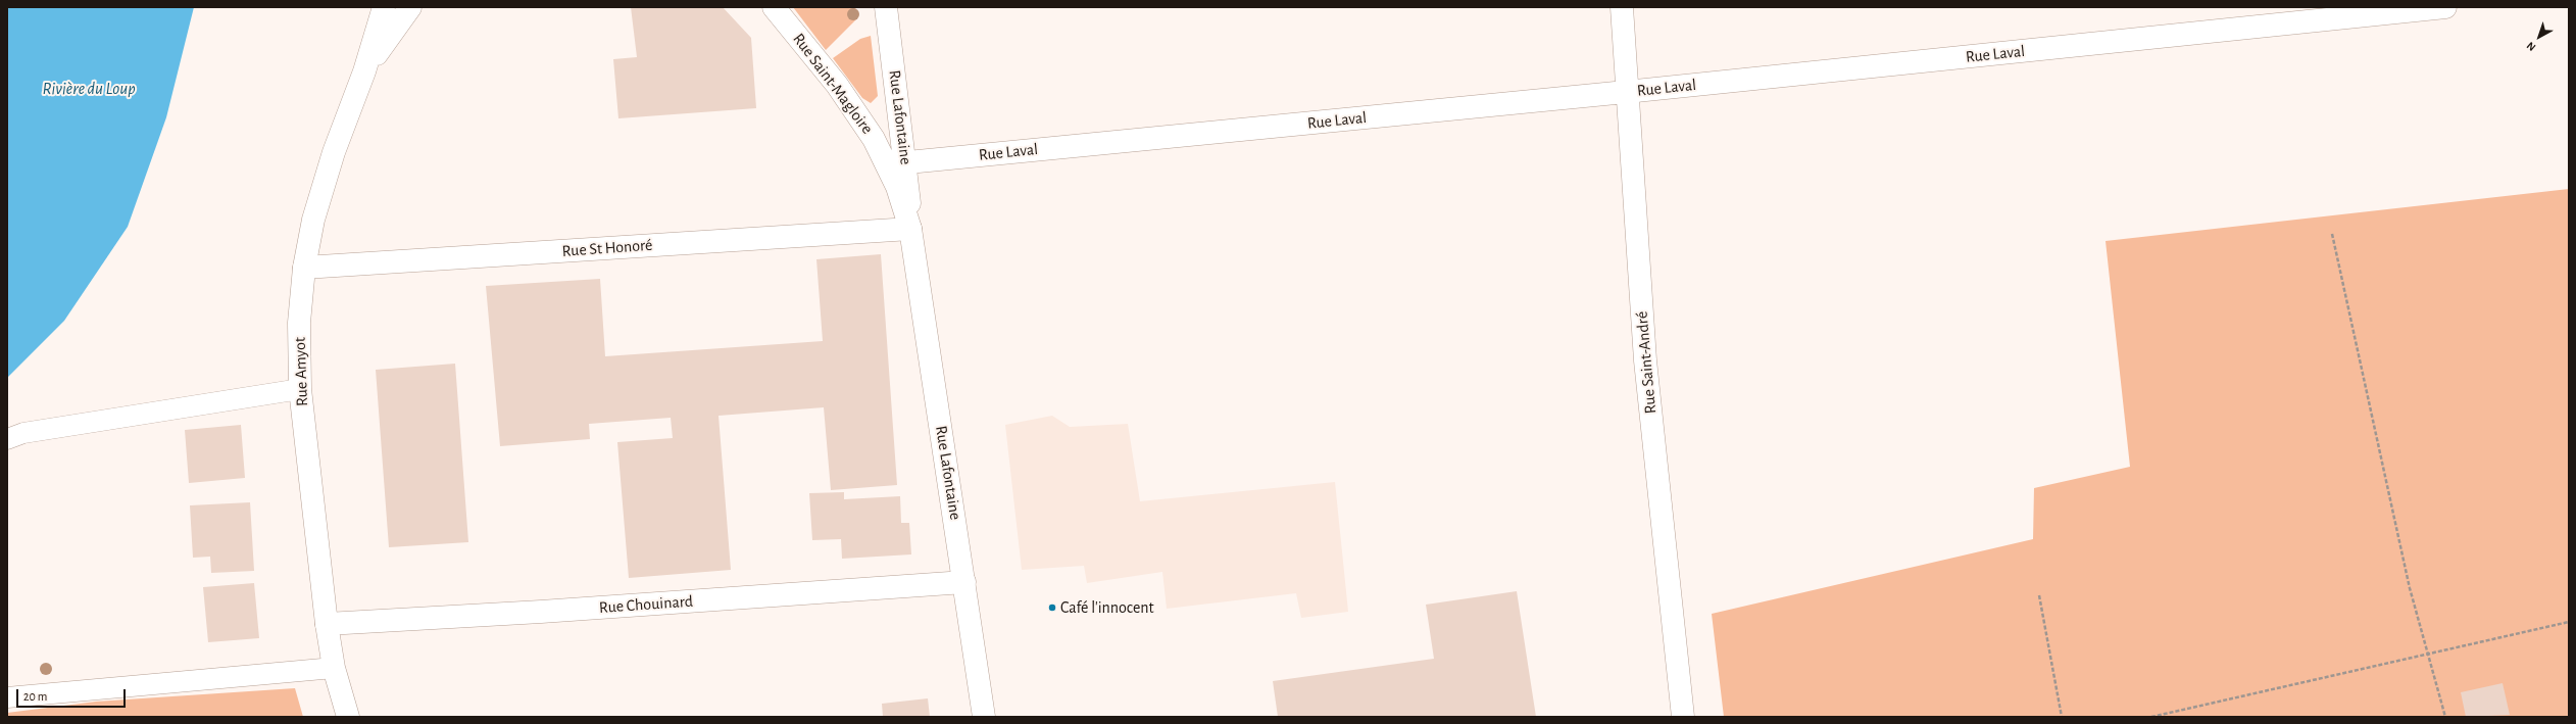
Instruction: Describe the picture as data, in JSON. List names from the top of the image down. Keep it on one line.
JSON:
{"streets":{"street":["Rue Laval","Rue Saint-Magloire","Rue Lafontaine","Rue St Honoré","Rue Saint-André","Rue Amyot","Rue Chouinard"]},"crossings":[["Rue Laval","Rue Saint-Magloire"],["Rue Laval","Rue Lafontaine"],["Rue Laval","Rue Saint-André"],["Rue Saint-Magloire","Rue Lafontaine"],["Rue Lafontaine","Rue St Honoré"],["Rue Lafontaine","Rue Chouinard"],["Rue St Honoré","Rue Amyot"],["Rue Amyot","Rue Chouinard"]],"water":["Rivière du Loup"],"places":["Café l'innocent"],"scale_bar":"20 m","north":"bottom left"}
